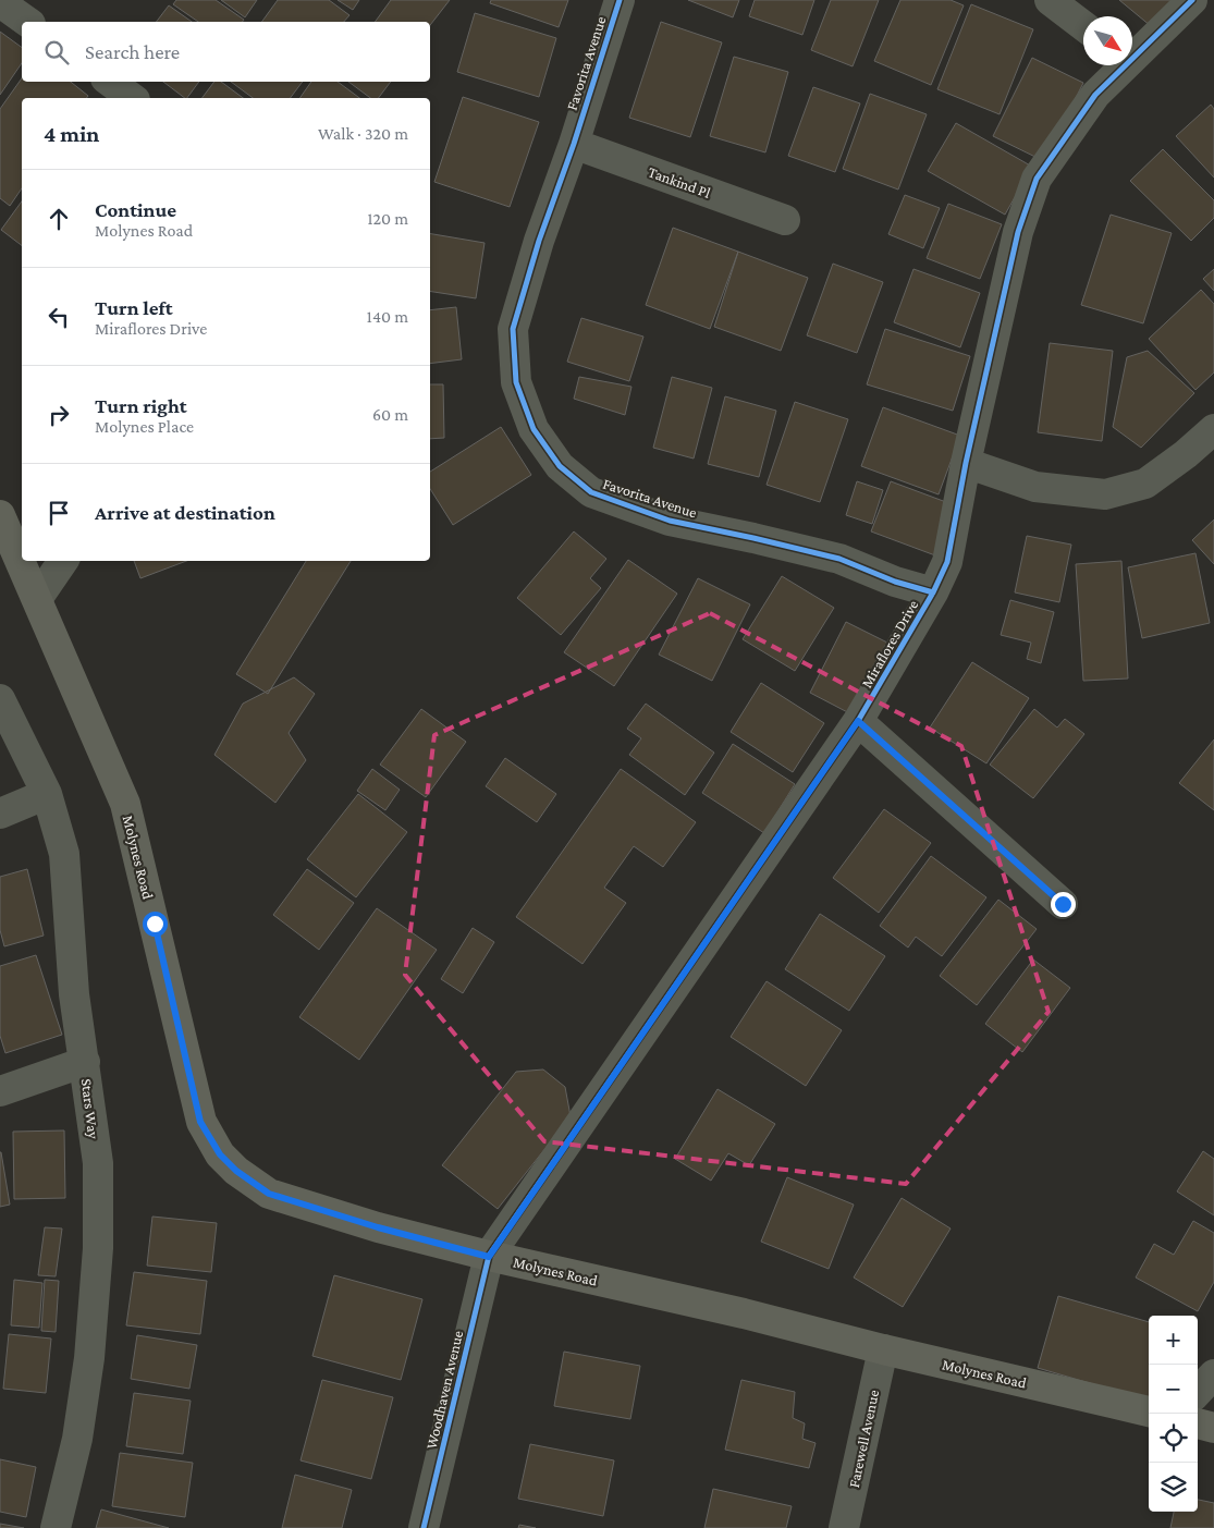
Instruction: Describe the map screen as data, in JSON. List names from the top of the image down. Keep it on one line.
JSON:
{"streets":{"main road":["Molynes Road"],"street":["Favorita Avenue","Tankind Pl","Miraflores Drive","Stars Way","Woodhaven Avenue","Farewell Avenue"]},"crossings":[["Favorita Avenue","Tankind Pl"],["Favorita Avenue","Miraflores Drive"],["Miraflores Drive","Molynes Road"],["Miraflores Drive","Woodhaven Avenue"],["Molynes Road","Woodhaven Avenue"],["Molynes Road","Farewell Avenue"]],"north":"bottom right","page":{"search":"Search here","heading":["4 min","Walk · 320 m"],"list":[["Continue","Molynes Road","120 m"],["Turn left","Miraflores Drive","140 m"],["Turn right","Molynes Place","60 m"],"Arrive at destination"],"map_buttons":["+","−"]}}
